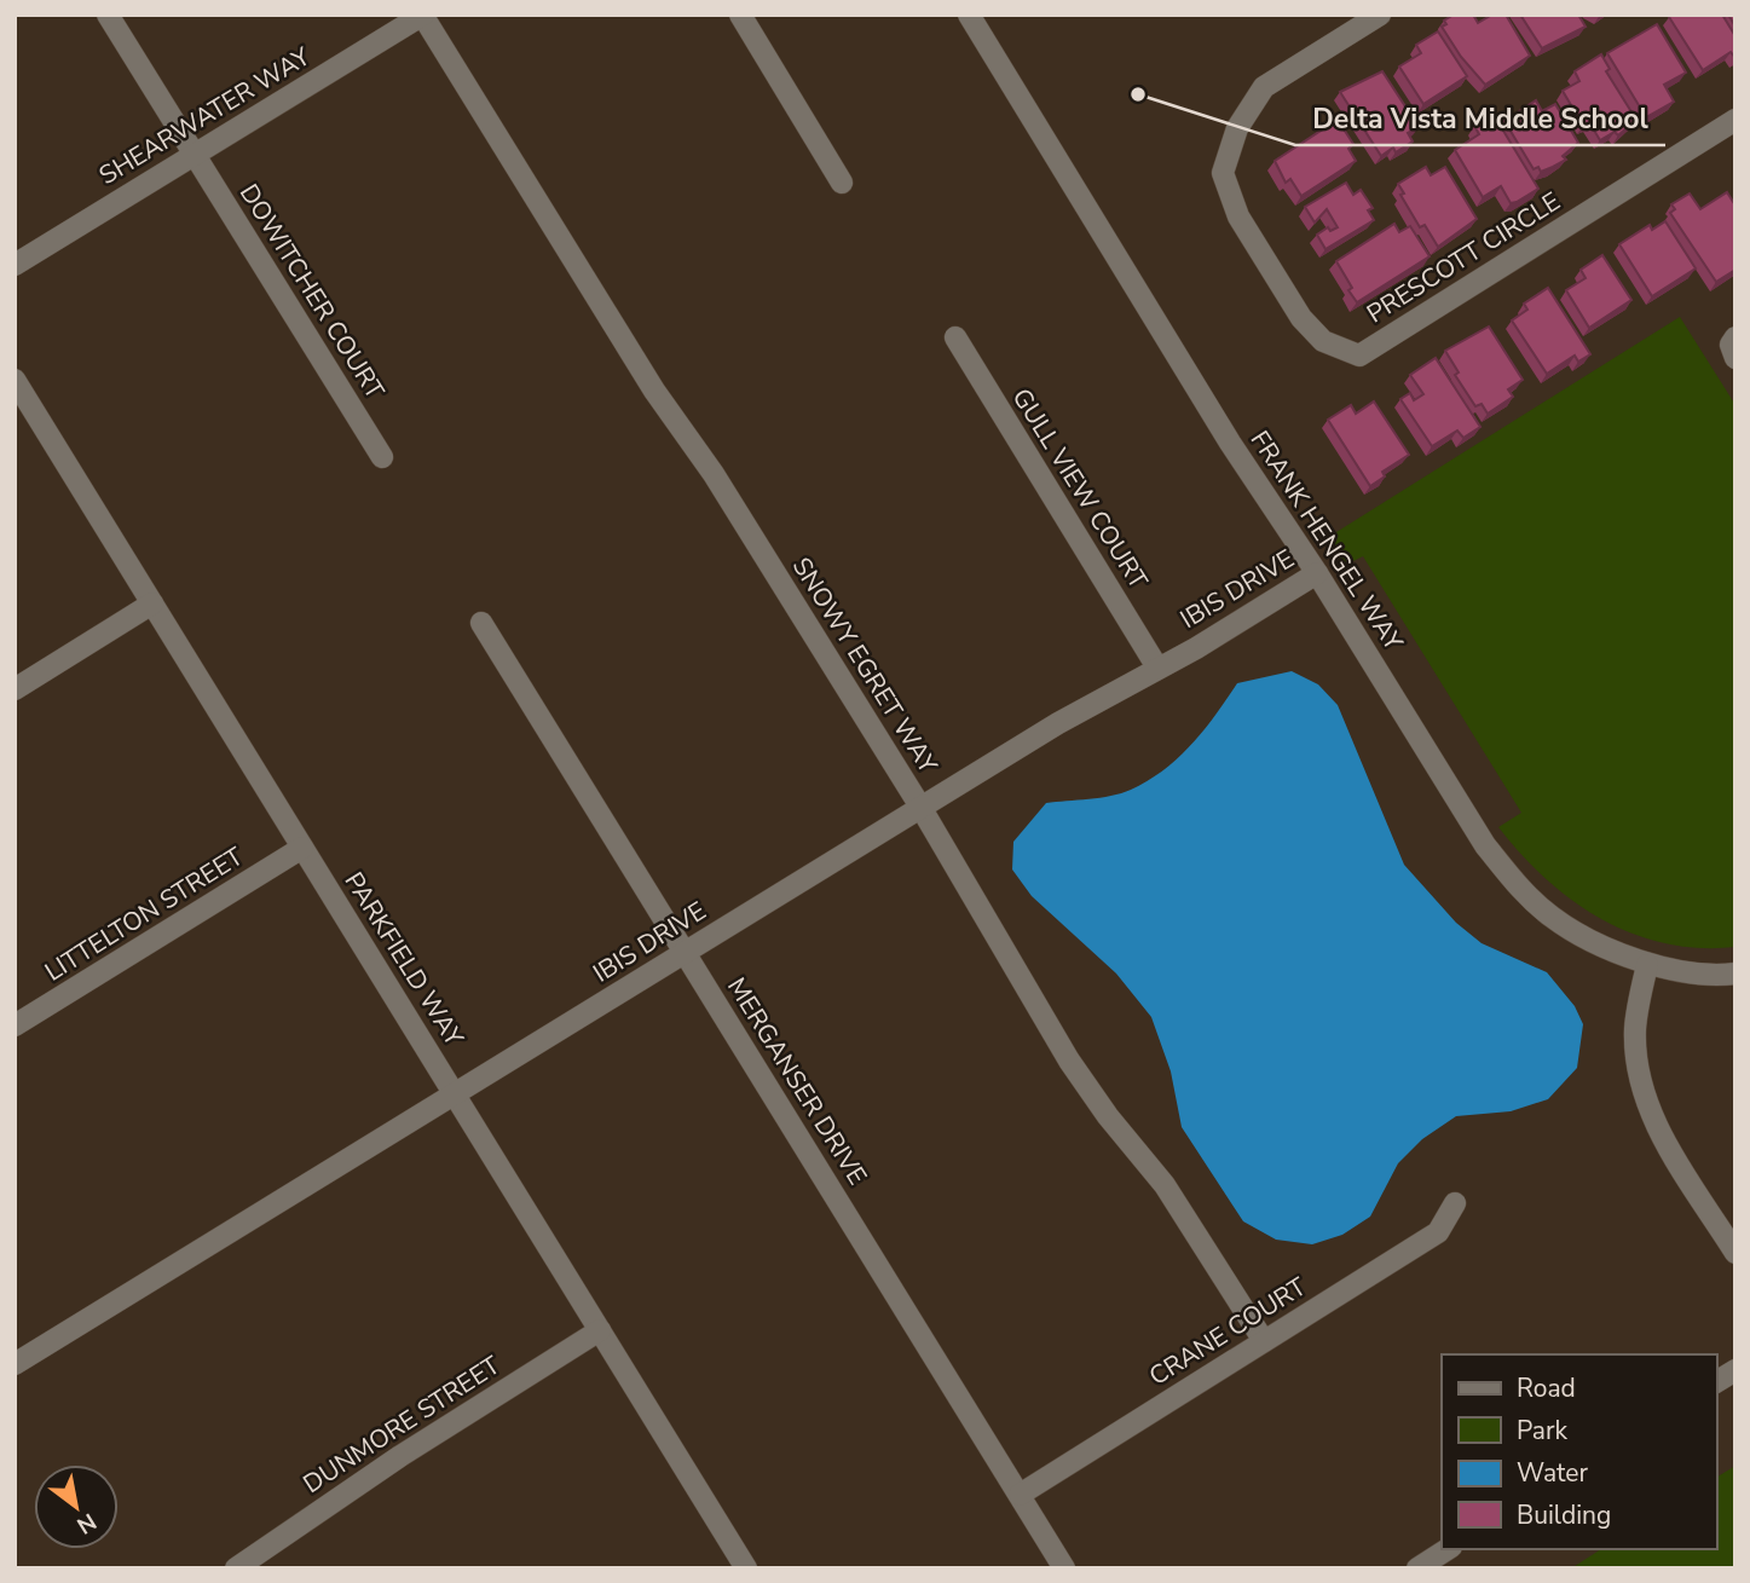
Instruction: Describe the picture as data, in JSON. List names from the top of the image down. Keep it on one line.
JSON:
{"streets":{"street":["SHEARWATER WAY","PRESCOTT CIRCLE","DOWITCHER COURT","GULL VIEW COURT","FRANK HENGEL WAY","IBIS DRIVE","SNOWY EGRET WAY","LITTELTON STREET","PARKFIELD WAY","MERGANSER DRIVE","CRANE COURT","DUNMORE STREET"]},"crossings":[["SHEARWATER WAY","DOWITCHER COURT"],["SHEARWATER WAY","SNOWY EGRET WAY"],["GULL VIEW COURT","IBIS DRIVE"],["FRANK HENGEL WAY","IBIS DRIVE"],["IBIS DRIVE","SNOWY EGRET WAY"],["IBIS DRIVE","PARKFIELD WAY"],["IBIS DRIVE","MERGANSER DRIVE"],["SNOWY EGRET WAY","CRANE COURT"],["LITTELTON STREET","PARKFIELD WAY"],["PARKFIELD WAY","DUNMORE STREET"],["MERGANSER DRIVE","CRANE COURT"]],"places":["Delta Vista Middle School"],"legend":["Road","Park","Water","Building"],"north":"bottom right"}
